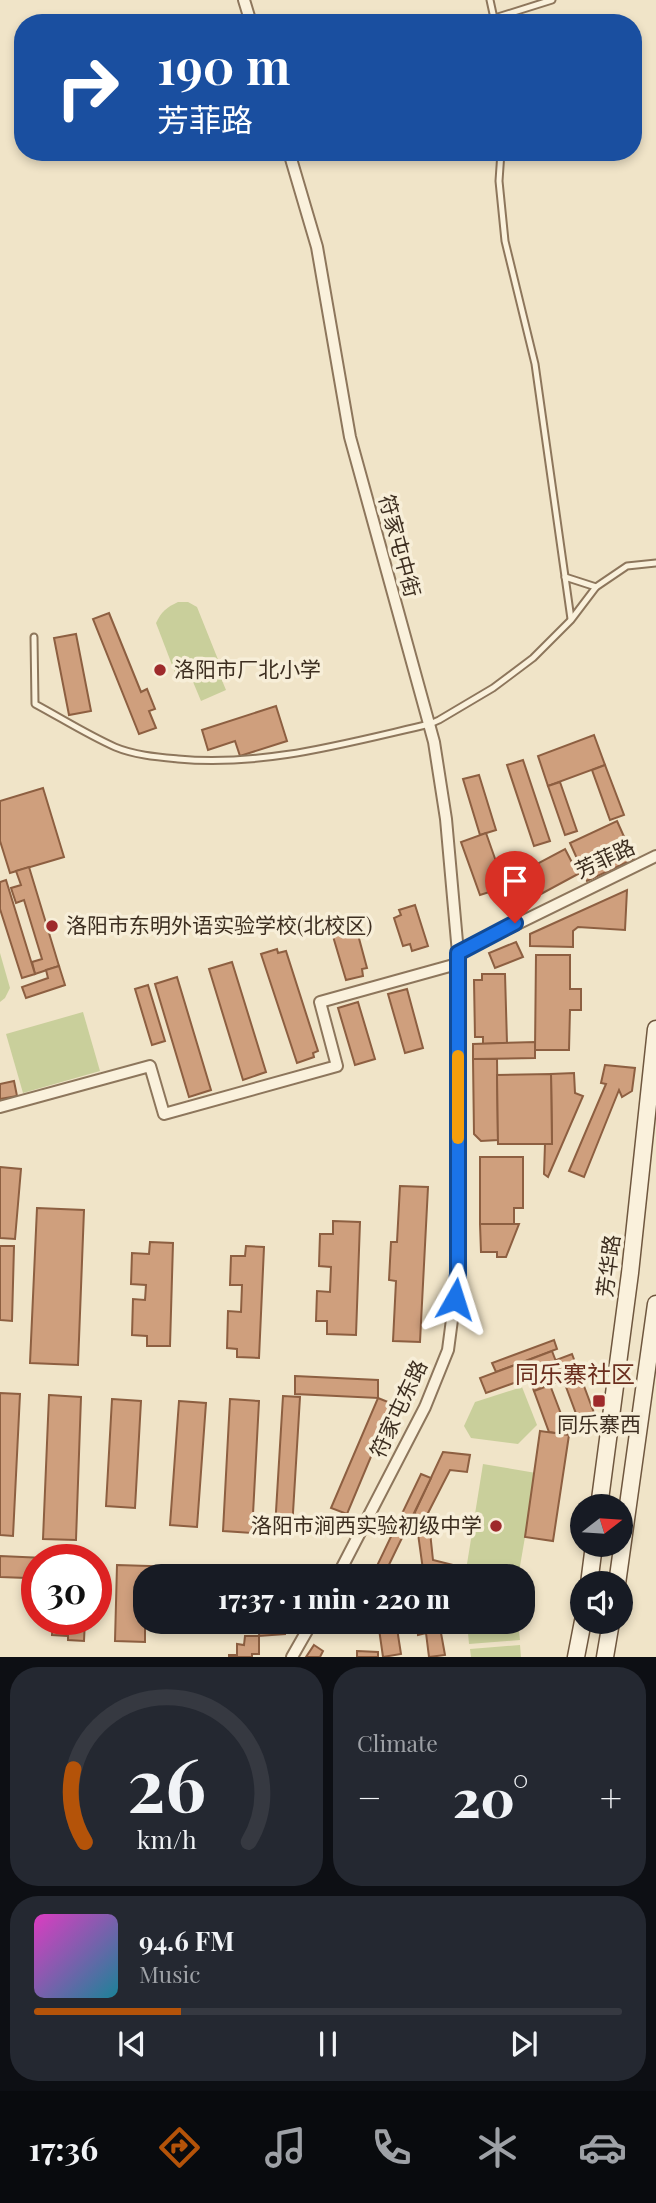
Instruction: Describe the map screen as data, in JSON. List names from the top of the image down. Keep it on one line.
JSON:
{"streets":{"main road":["芳华路"],"street":["符家屯中街","芳菲路","符家屯东路"]},"crossings":[["符家屯中街","芳菲路"],["符家屯中街","符家屯东路"],["芳菲路","符家屯东路"]],"districts":["同乐寨社区"],"places":{"other":["洛阳市厂北小学","洛阳市东明外语实验学校(北校区)","洛阳市涧西实验初级中学"],"transit":["同乐寨西"]},"north":"right","page":{"turn":["190 m","芳菲路"],"limit":"30","trip":"17:37 · 1 min · 220 m","tile":"Climate","heat":["−","20°","+"],"song":["94.6 FM","Music"],"tabs":"17:36","gauge":["26","km/h"]}}
